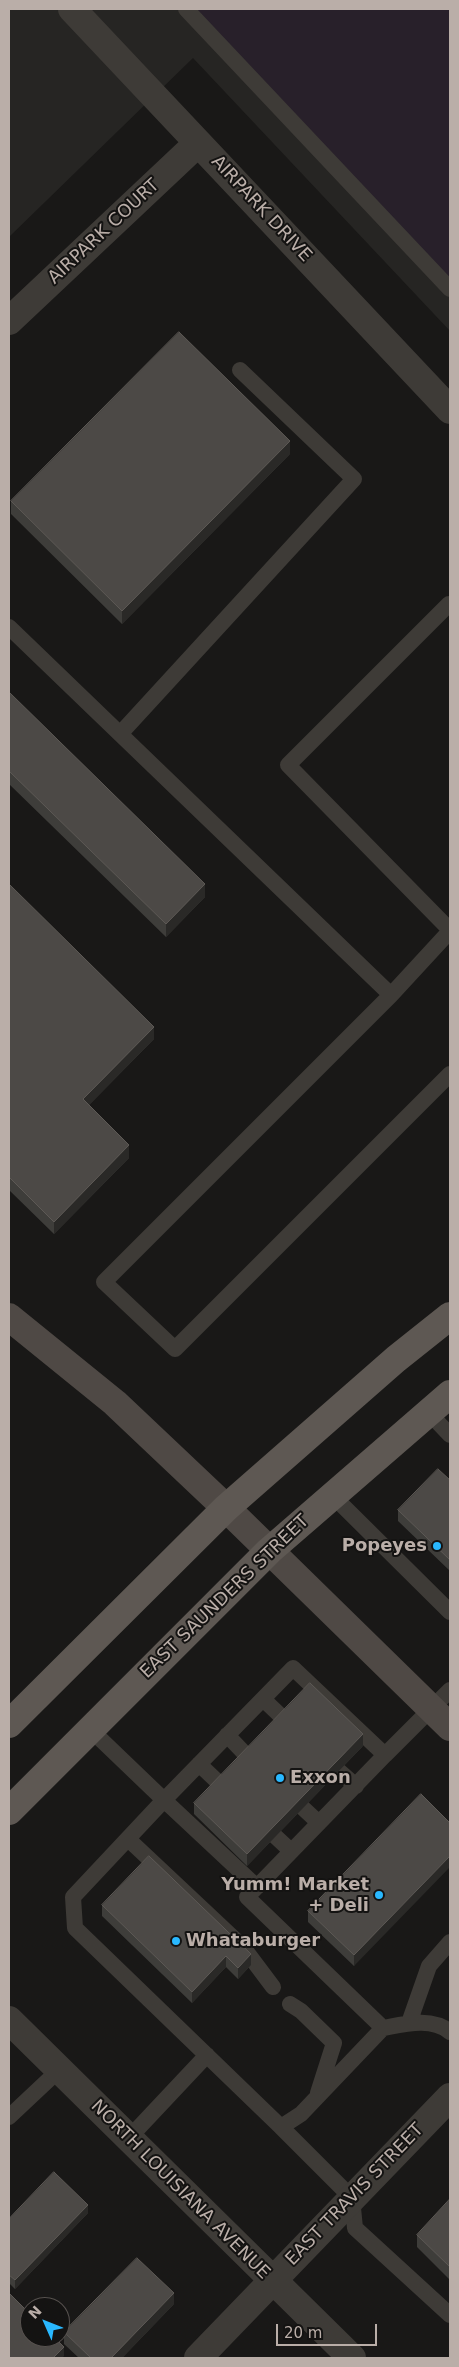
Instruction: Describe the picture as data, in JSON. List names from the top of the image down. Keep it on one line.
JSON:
{"streets":{"main road":["EAST SAUNDERS STREET"],"street":["AIRPARK DRIVE","AIRPARK COURT","NORTH LOUISIANA AVENUE","EAST TRAVIS STREET"]},"crossings":[["AIRPARK DRIVE","AIRPARK COURT"],["NORTH LOUISIANA AVENUE","EAST TRAVIS STREET"]],"places":["Popeyes","Exxon","Yumm! Market + Deli","Whataburger"],"scale_bar":"20 m","north":"top left"}
